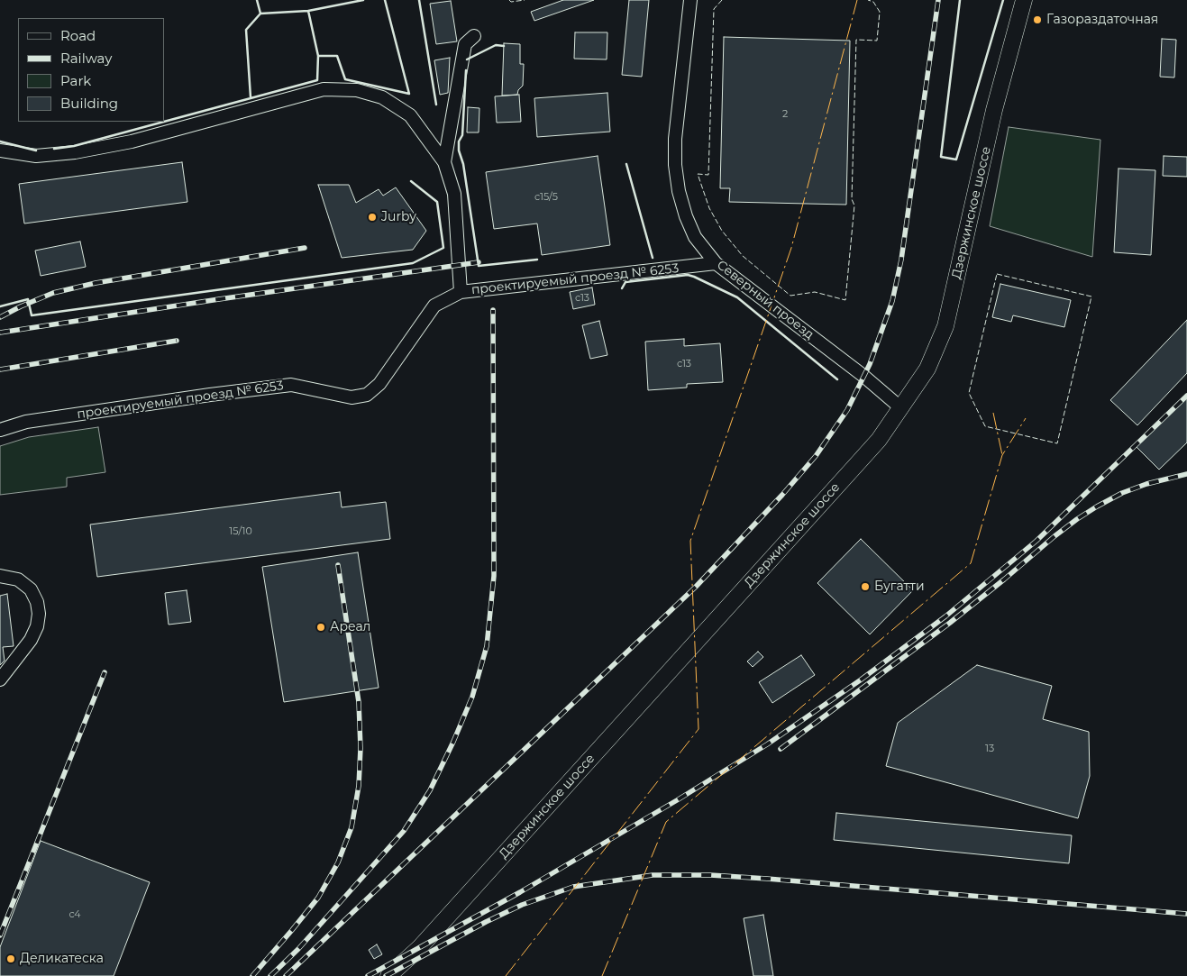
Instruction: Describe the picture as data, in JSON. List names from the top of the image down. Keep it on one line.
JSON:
{"streets":{"main road":["Дзержинское шоссе"],"street":["проектируемый проезд № 6253","Северный проезд"]},"crossings":[["Дзержинское шоссе","Северный проезд"],["проектируемый проезд № 6253","Северный проезд"]],"places":["Газораздаточная","Jurby","Бугатти","Ареал","Деликатеска"],"house_numbers":["2","с15/5","с13","с13","15/10","13","с4"],"legend":["Road","Railway","Park","Building"]}
